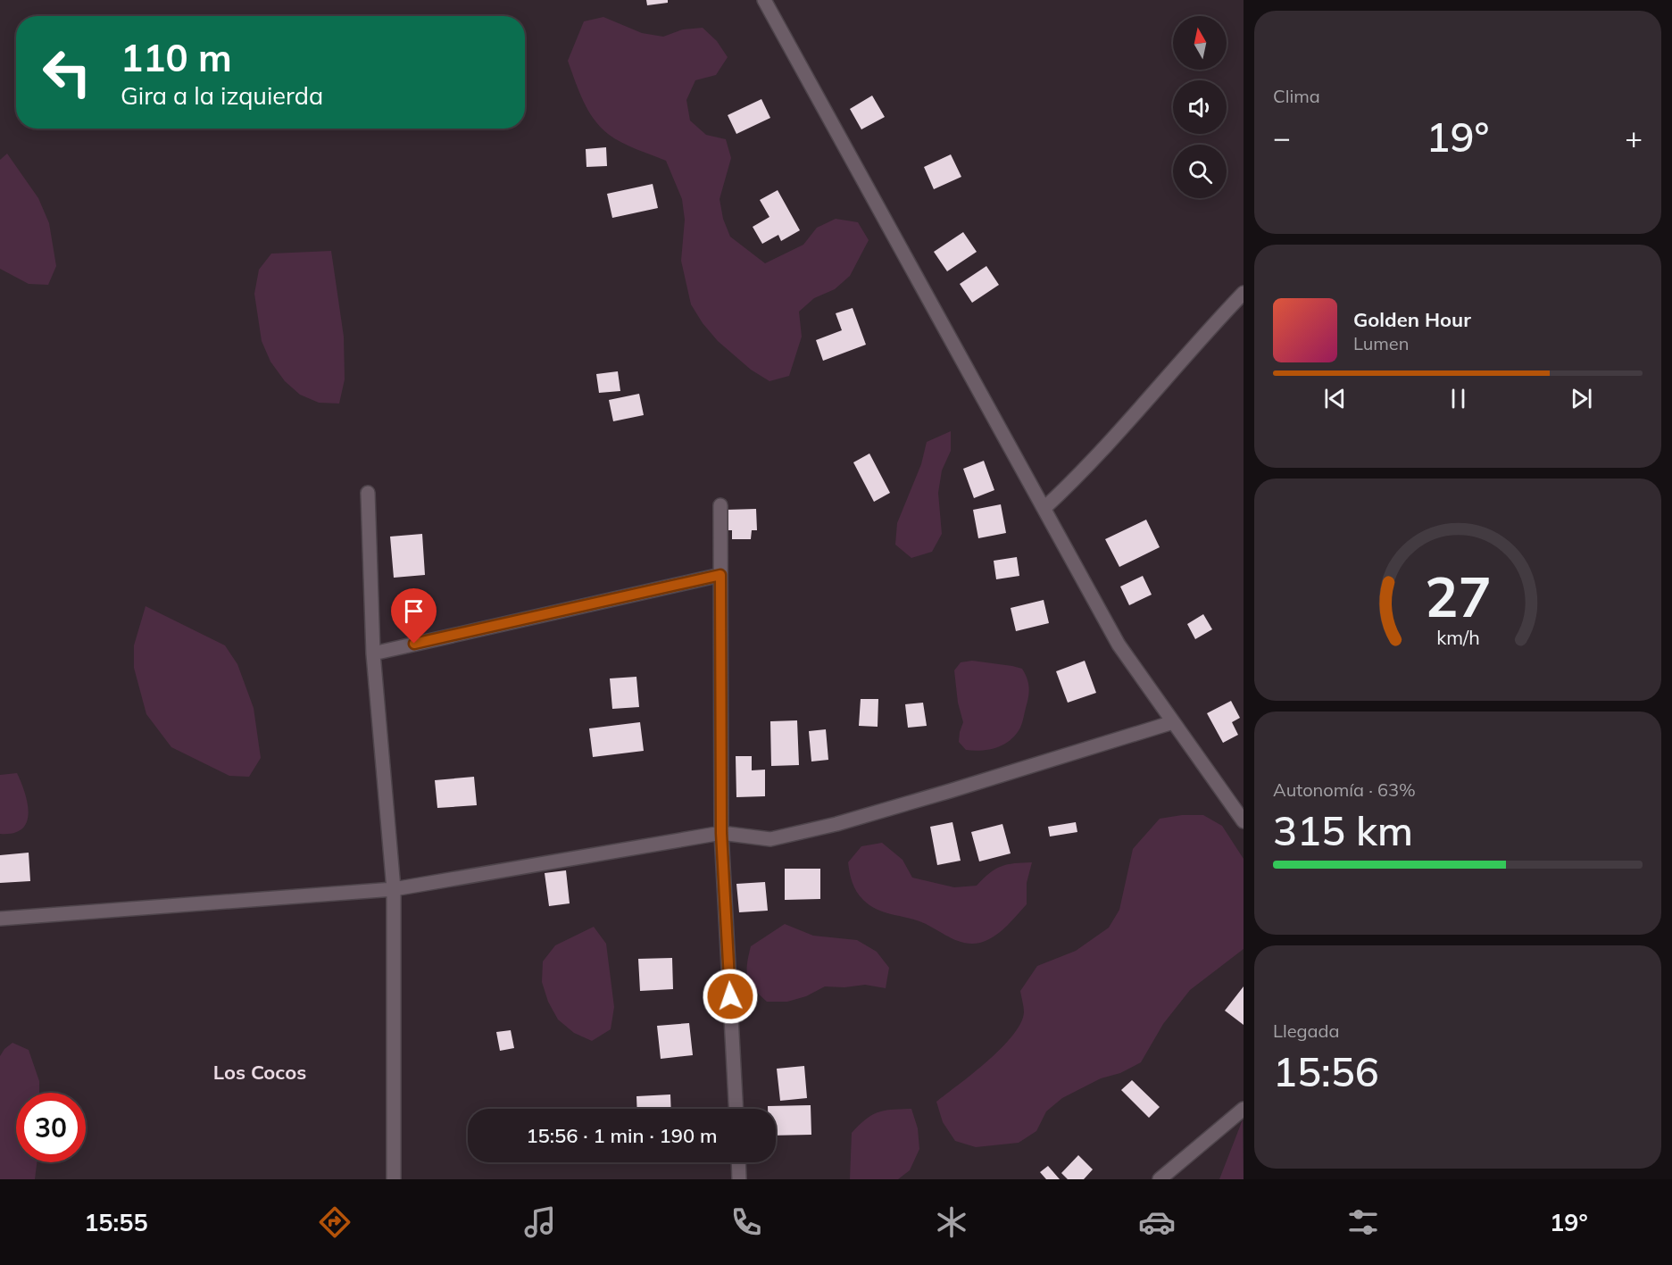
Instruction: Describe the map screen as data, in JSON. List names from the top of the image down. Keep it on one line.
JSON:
{"districts":["Los Cocos"],"north":"top","page":{"tile":["Clima",["Autonomía · 63%","315 km"],["Llegada","15:56"]],"turn":["110 m","Gira a la izquierda"],"heat":["−","19°","+"],"song":["Golden Hour","Lumen"],"limit":"30","trip":"15:56 · 1 min · 190 m","tabs":["15:55","19°"],"gauge":["27","km/h"]}}
